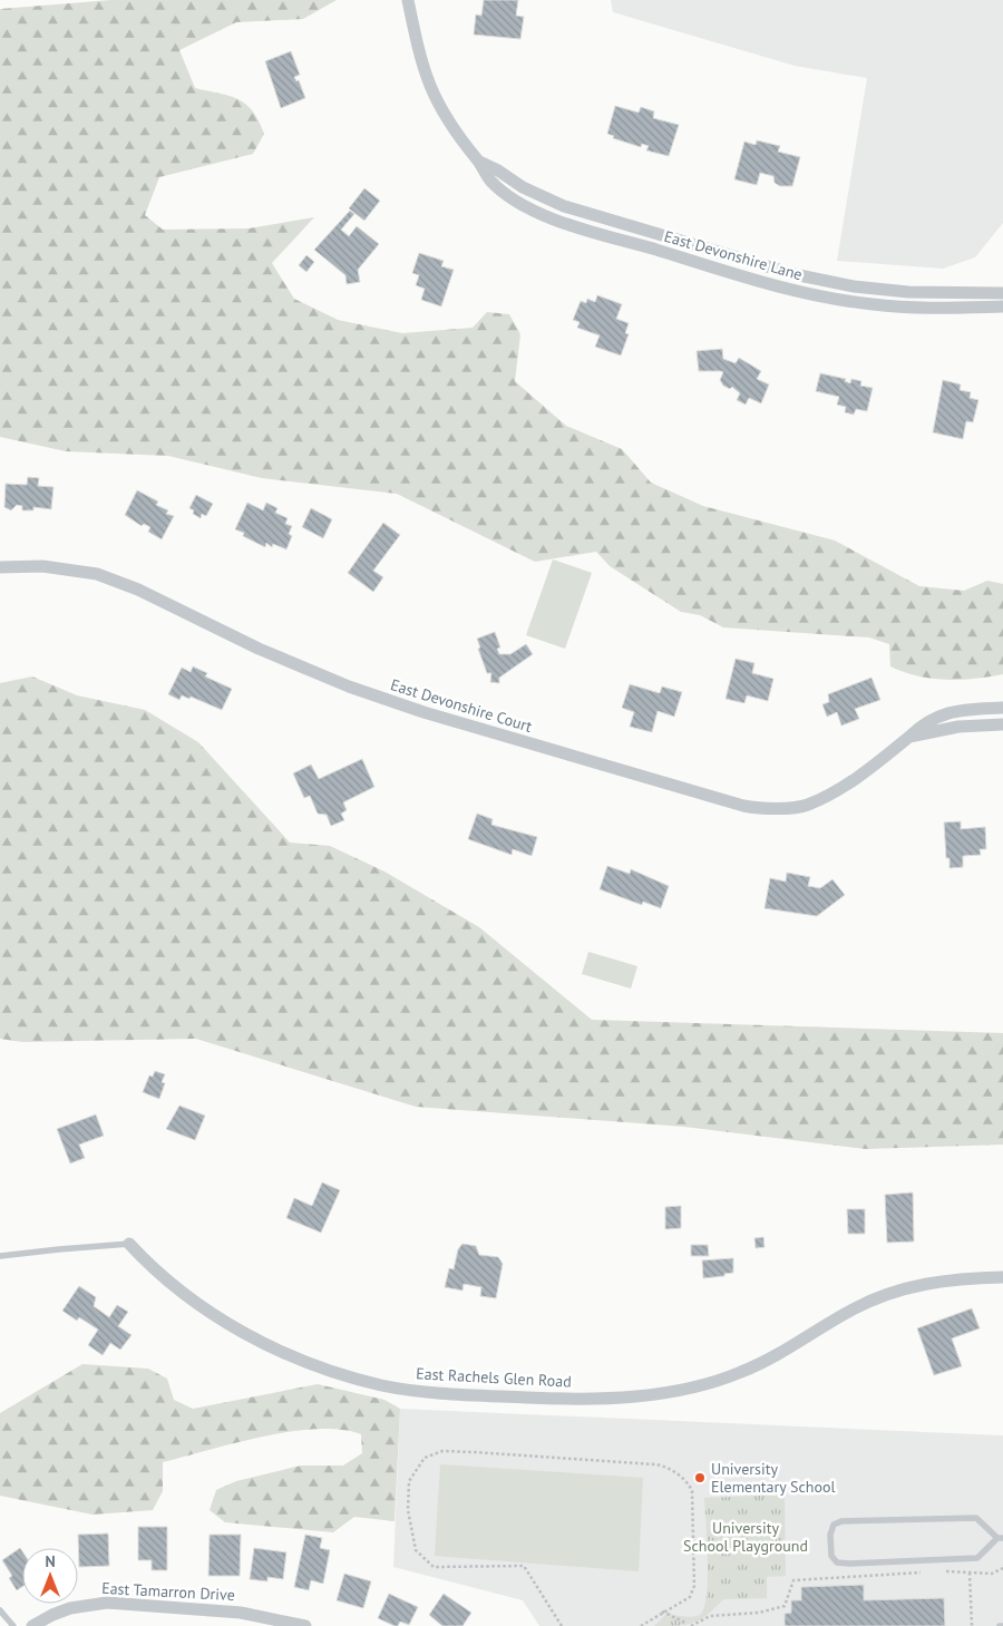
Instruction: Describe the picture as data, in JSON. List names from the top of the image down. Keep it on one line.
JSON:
{"streets":{"street":["East Devonshire Lane","East Devonshire Court","East Rachels Glen Road","East Tamarron Drive"]},"parks":["University School Playground"],"places":["University Elementary School"],"north":"top"}
